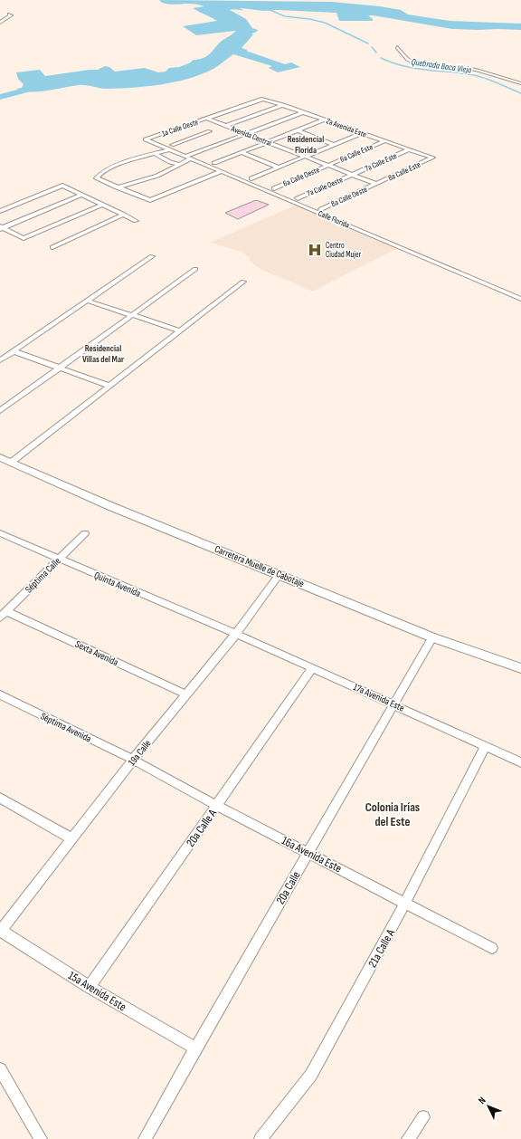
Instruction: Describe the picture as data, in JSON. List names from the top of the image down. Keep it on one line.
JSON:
{"streets":{"main road":["Carretera Muelle de Cabotaje"],"street":["1a Calle Oeste","2a Avenida Este","Avenida Central","6a Calle Este","7a Calle Este","8a Calle Este","6a Calle Oeste","7a Calle Oeste","8a Calle Oeste","Calle Florida","Séptima Calle","Quinta Avenida","Sexta Avenida","17a Avenida Este","Séptima Avenida","19a Calle","20a Calle A","16a Avenida Este","20a Calle","21a Calle A","15a Avenida Este"]},"crossings":[["1a Calle Oeste","2a Avenida Este"],["1a Calle Oeste","Avenida Central"],["1a Calle Oeste","Calle Florida"],["2a Avenida Este","6a Calle Este"],["2a Avenida Este","7a Calle Este"],["2a Avenida Este","8a Calle Este"],["Avenida Central","6a Calle Este"],["Avenida Central","7a Calle Este"],["Avenida Central","8a Calle Este"],["Avenida Central","6a Calle Oeste"],["Avenida Central","7a Calle Oeste"],["Avenida Central","8a Calle Oeste"],["6a Calle Este","6a Calle Oeste"],["7a Calle Este","7a Calle Oeste"],["8a Calle Este","8a Calle Oeste"],["6a Calle Oeste","Calle Florida"],["7a Calle Oeste","Calle Florida"],["8a Calle Oeste","Calle Florida"],["Carretera Muelle de Cabotaje","19a Calle"],["Carretera Muelle de Cabotaje","20a Calle"],["Séptima Calle","Quinta Avenida"],["Séptima Calle","Sexta Avenida"],["Quinta Avenida","17a Avenida Este"],["Quinta Avenida","19a Calle"],["Sexta Avenida","19a Calle"],["17a Avenida Este","19a Calle"],["17a Avenida Este","20a Calle A"],["17a Avenida Este","20a Calle"],["17a Avenida Este","21a Calle A"],["Séptima Avenida","19a Calle"],["Séptima Avenida","16a Avenida Este"],["19a Calle","16a Avenida Este"],["19a Calle","15a Avenida Este"],["20a Calle A","16a Avenida Este"],["20a Calle A","15a Avenida Este"],["16a Avenida Este","20a Calle"],["16a Avenida Este","21a Calle A"],["20a Calle","15a Avenida Este"]],"districts":["Residencial Florida","Residencial Villas del Mar","Colonia Irías del Este"],"water":["Quebrada Boca Vieja"],"places":{"hospital":["Centro Ciudad Mujer"]},"north":"top left"}
